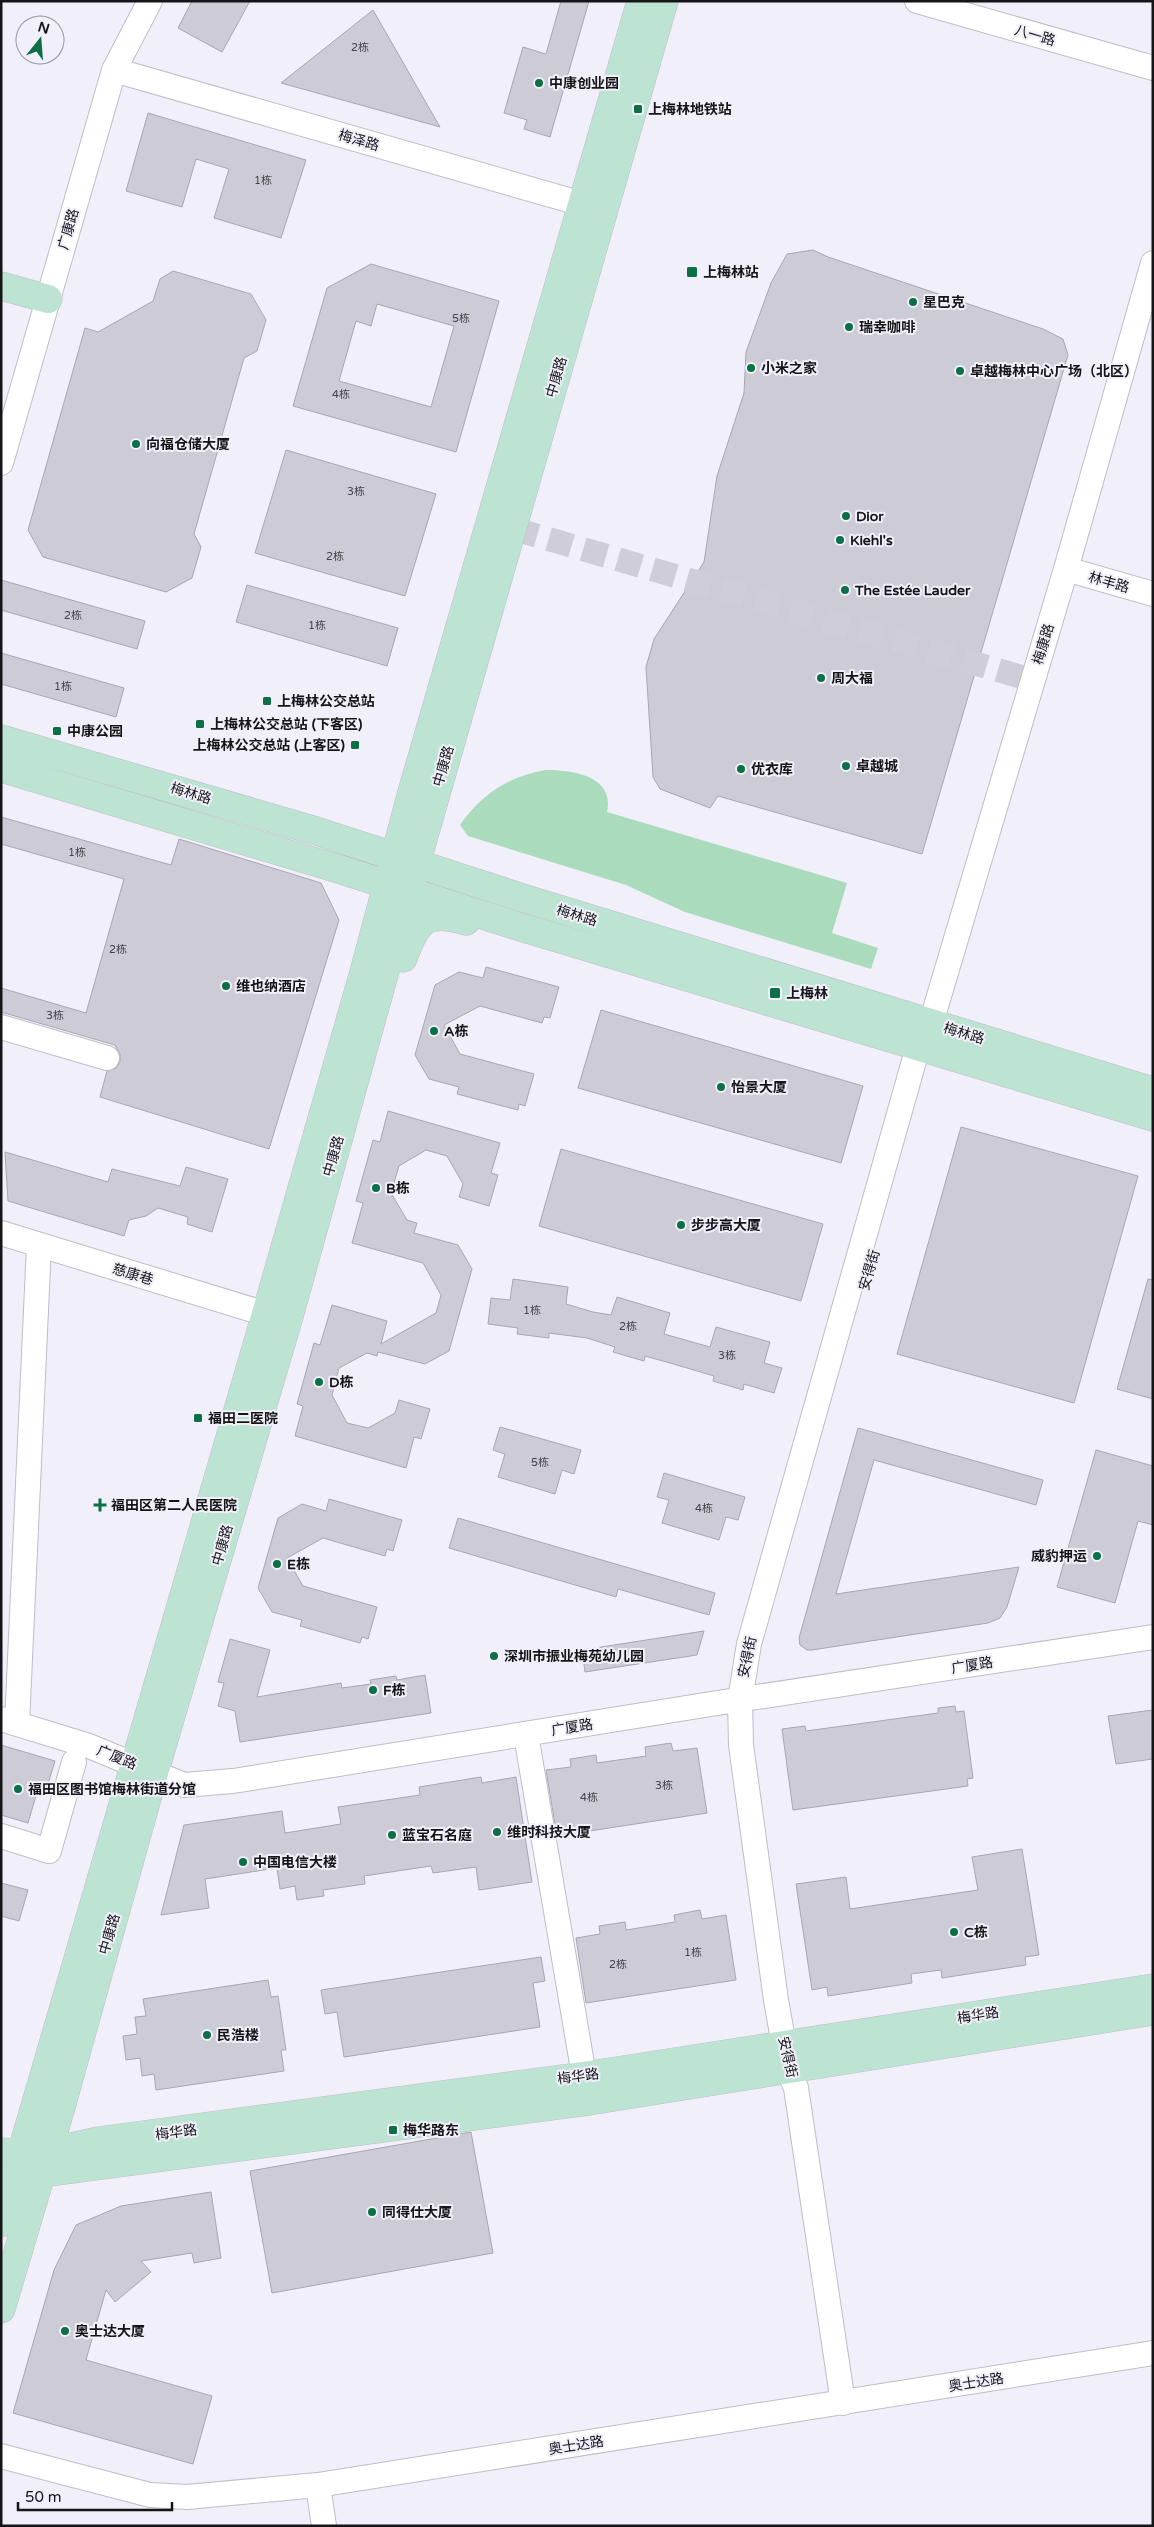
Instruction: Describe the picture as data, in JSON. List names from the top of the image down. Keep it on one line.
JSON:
{"streets":{"main road":["中康路","梅林路","梅华路"],"street":["八一路","梅泽路","广康路","林丰路","梅康路","安得街","慈康巷","广厦路","奥士达路"]},"crossings":[["梅泽路","广康路"],["梅泽路","中康路"],["中康路","梅林路"],["中康路","慈康巷"],["中康路","广厦路"],["中康路","梅华路"],["林丰路","梅康路"],["梅康路","梅林路"],["梅林路","安得街"],["安得街","广厦路"],["安得街","梅华路"],["安得街","奥士达路"]],"places":{"other":["中康创业园","星巴克","瑞幸咖啡","小米之家","卓越梅林中心广场（北区）","向福仓储大厦","Dior","Kiehl's","The Estée Lauder","周大福","卓越城","优衣库","维也纳酒店","A栋","怡景大厦","B栋","步步高大厦","D栋","威豹押运","E栋","深圳市振业梅苑幼儿园","F栋","福田区图书馆梅林街道分馆","维时科技大厦","蓝宝石名庭","中国电信大楼","C栋","民浩楼","同得仕大厦","奥士达大厦"],"transit":["上梅林地铁站","上梅林站","上梅林公交总站","上梅林公交总站 (下客区)","中康公园","上梅林公交总站 (上客区)","上梅林","福田二医院","梅华路东"],"health":["福田区第二人民医院"]},"house_numbers":["2栋","1栋","5栋","4栋","3栋","2栋","2栋","1栋","1栋","1栋","2栋","3栋","1栋","2栋","3栋","5栋","4栋","3栋","4栋","1栋","2栋"],"scale_bar":"50 m","north":"top"}
